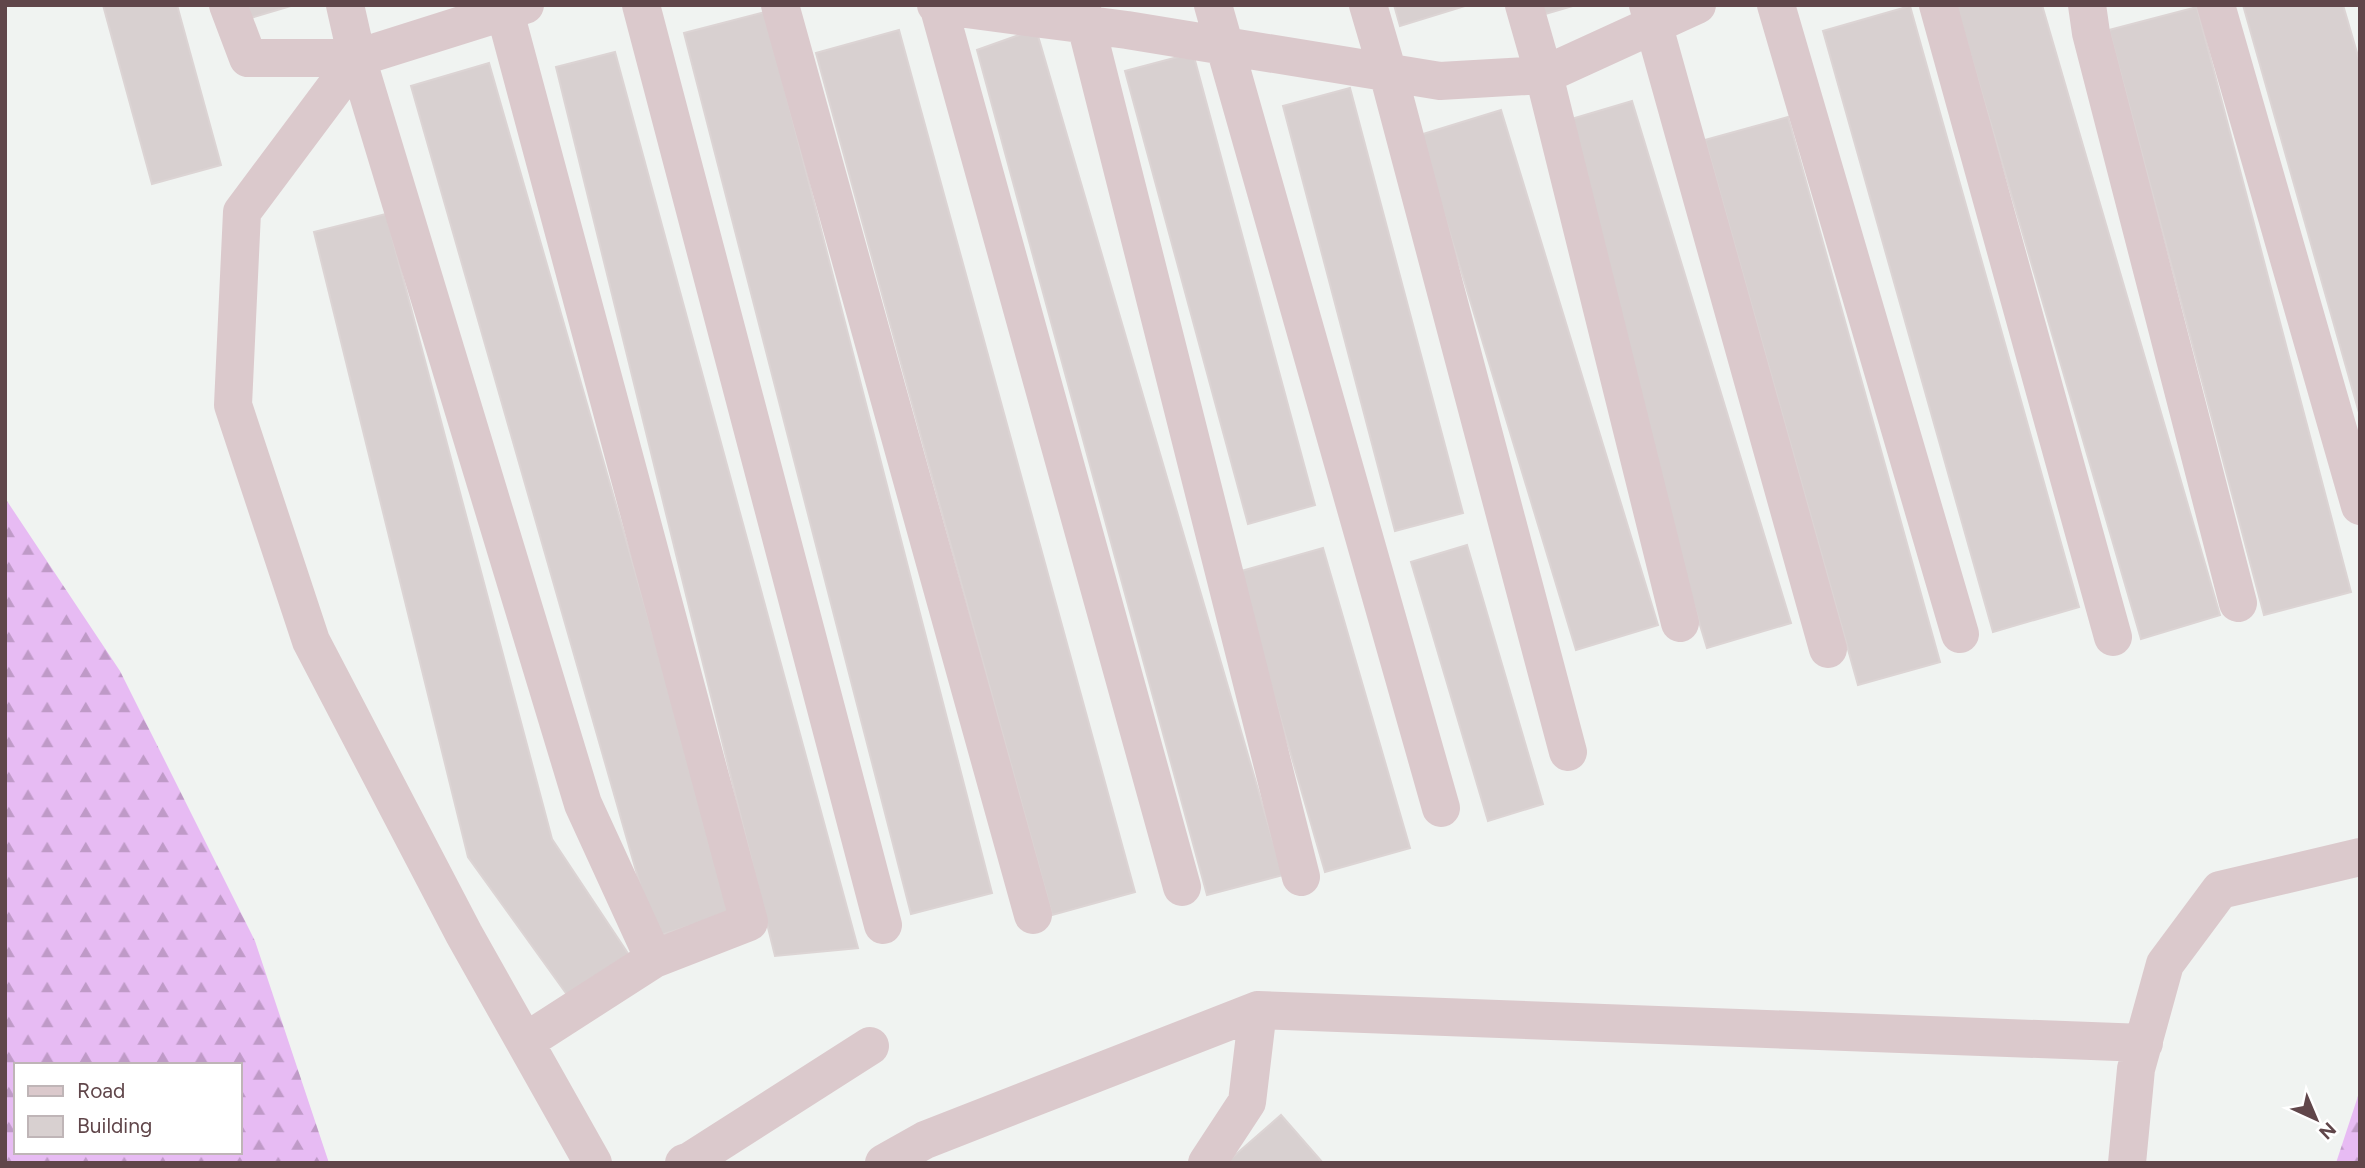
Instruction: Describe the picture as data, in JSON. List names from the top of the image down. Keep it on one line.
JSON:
{"legend":["Road","Building"],"north":"bottom right"}
